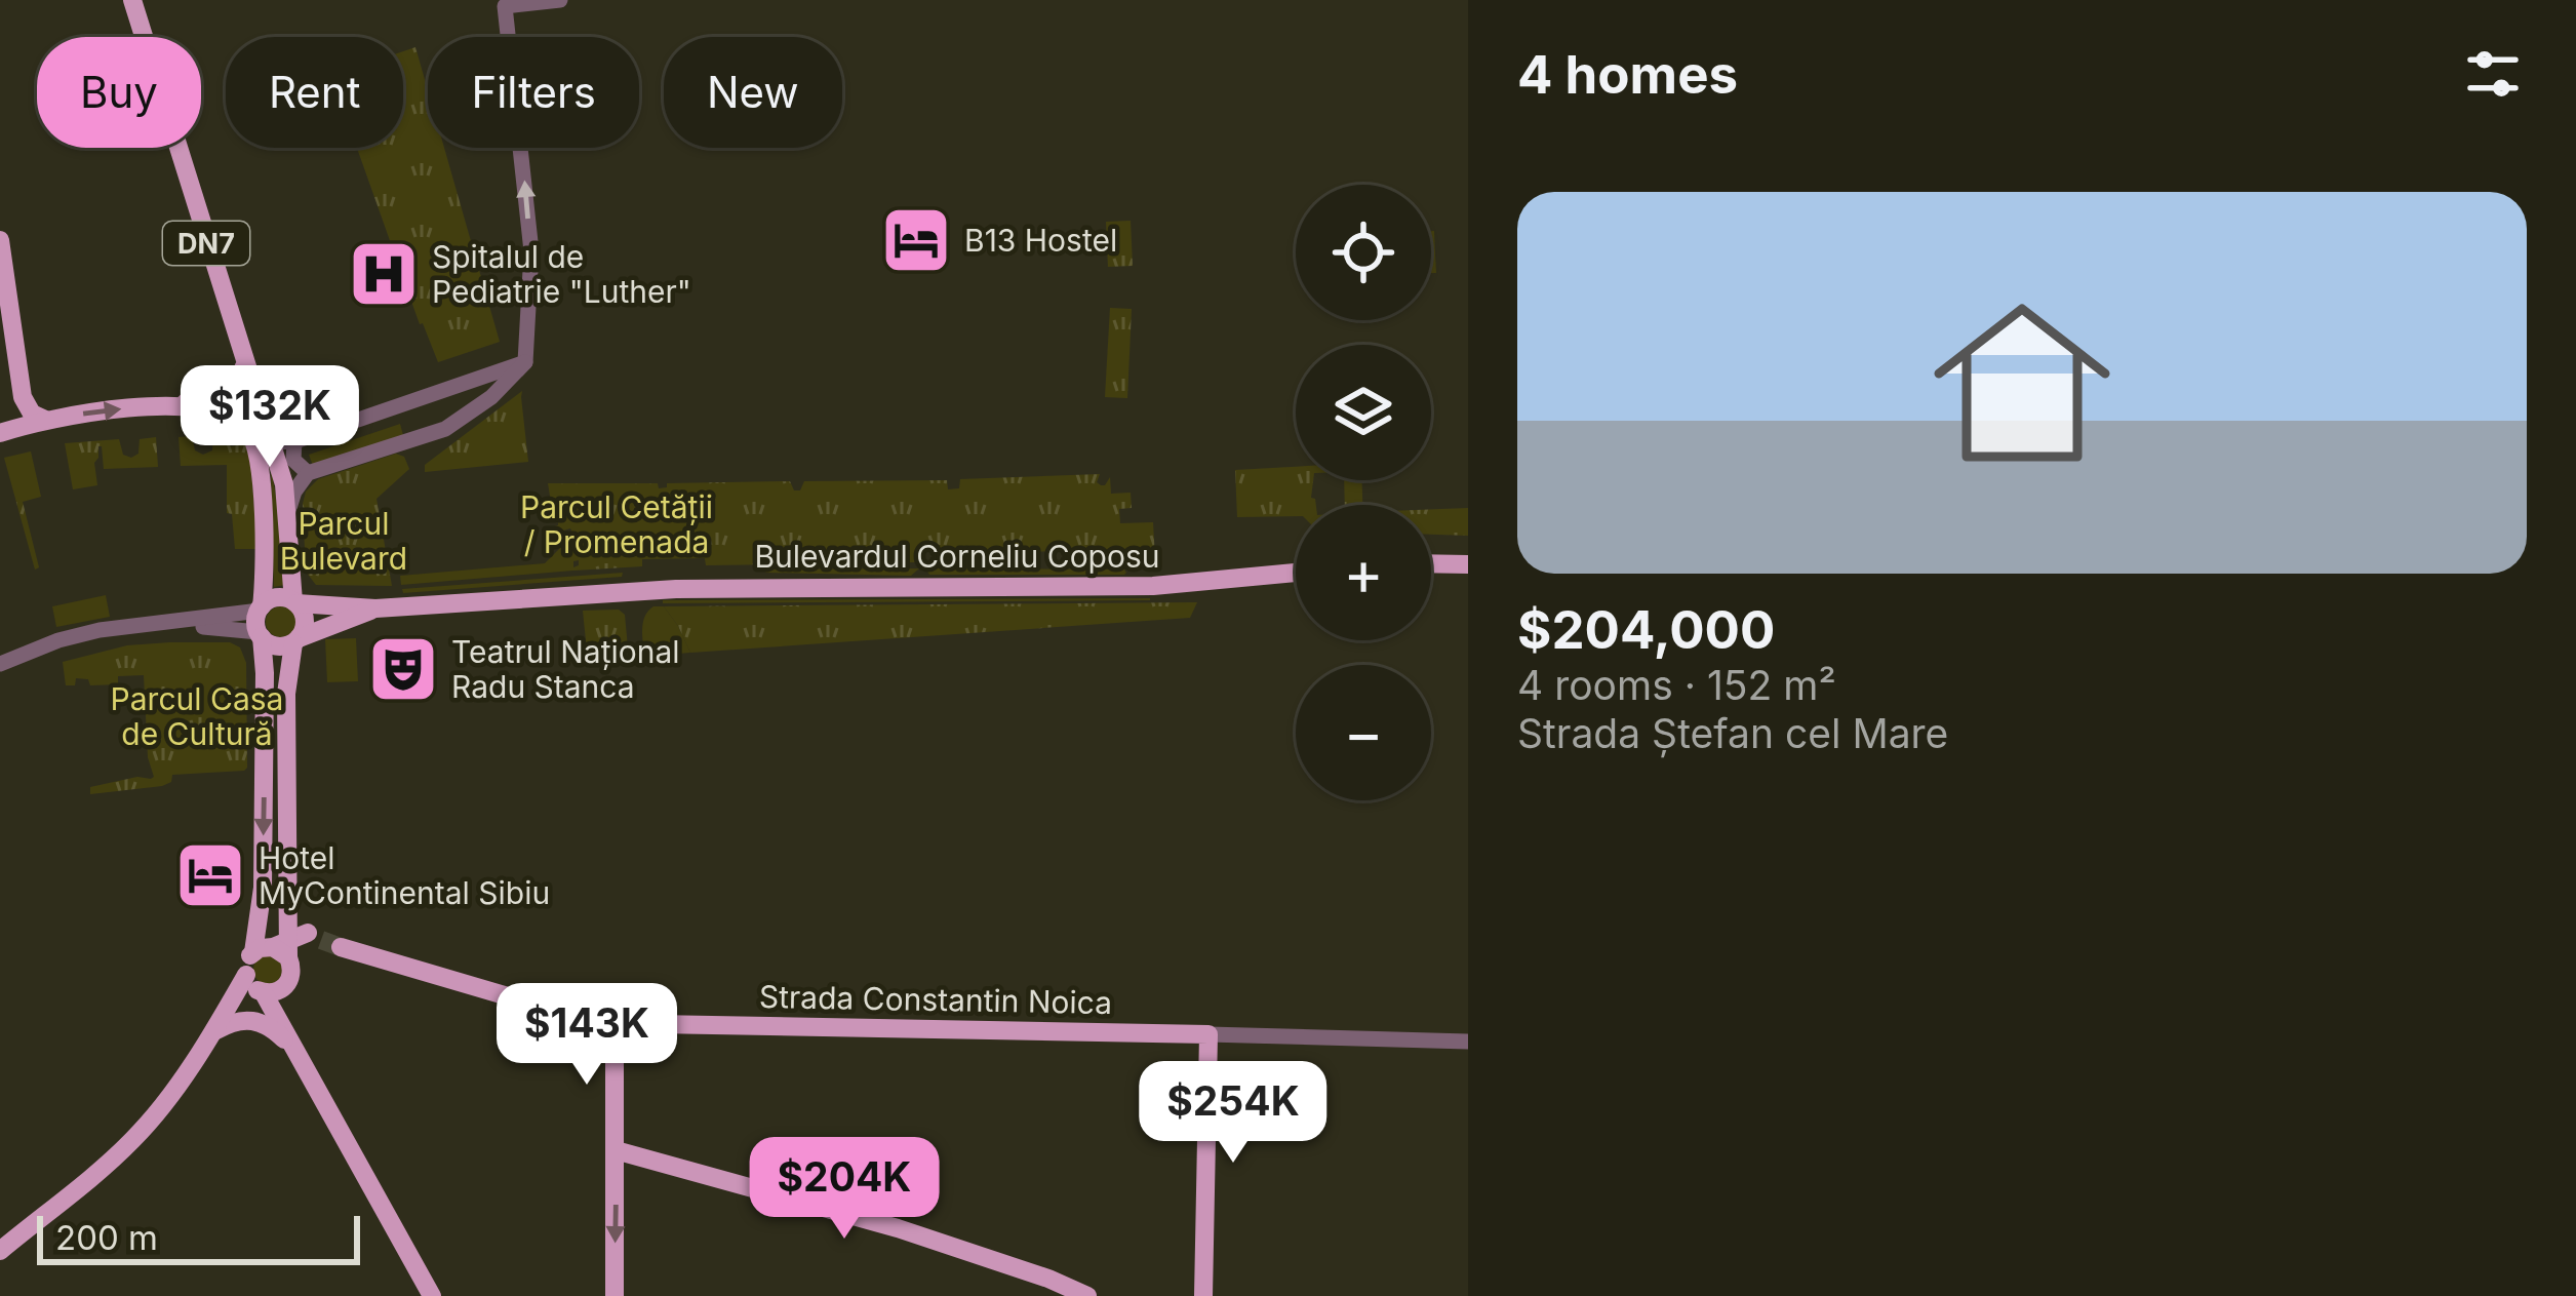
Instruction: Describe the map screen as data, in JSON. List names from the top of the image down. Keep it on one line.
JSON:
{"streets":{"main road":["DN7","Bulevardul Corneliu Coposu","Strada Constantin Noica"]},"crossings":[["DN7","Bulevardul Corneliu Coposu"]],"parks":["Parcul Cetății / Promenada","Parcul Bulevard","Parcul Casa de Cultură"],"places":{"hotel":["B13 Hostel","Hotel MyContinental Sibiu"],"hospital":["Spitalul de Pediatrie \"Luther\""],"theatre":["Teatrul Național Radu Stanca"]},"scale_bar":"200 m","page":{"heading":"4 homes","chip":["Buy","Rent","Filters","New"],"list":[{"name":"$204,000","note":"4 rooms · 152 m² · Strada Ștefan cel Mare"}],"map_buttons":["+","−"],"price":["$132K","$143K","$254K","$204K"],"scale":"200 m"}}
